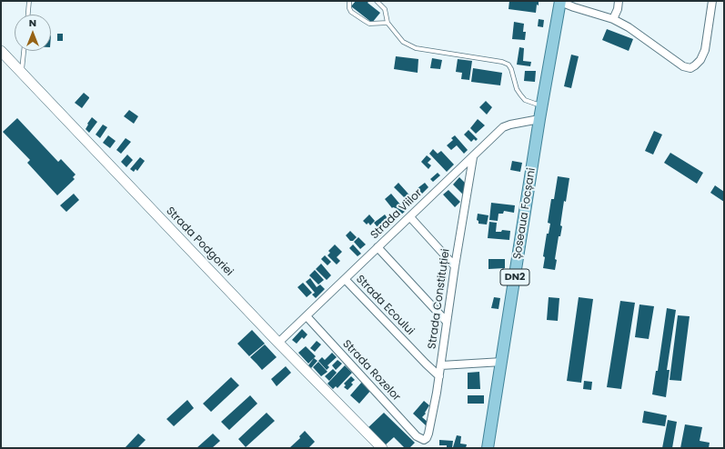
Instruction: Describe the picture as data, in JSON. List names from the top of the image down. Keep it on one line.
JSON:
{"streets":{"main road":["Șoseaua Focșani","DN2"],"street":["Strada Viilor","Strada Podgoriei","Strada Constituției","Strada Ecoului","Strada Rozelor"]},"crossings":[["Șoseaua Focșani","Strada Viilor"],["Strada Viilor","Strada Podgoriei"],["Strada Viilor","Strada Constituției"],["Strada Viilor","Strada Ecoului"],["Strada Viilor","Strada Rozelor"],["Strada Constituției","Strada Ecoului"],["Strada Constituției","Strada Rozelor"]],"north":"top"}
